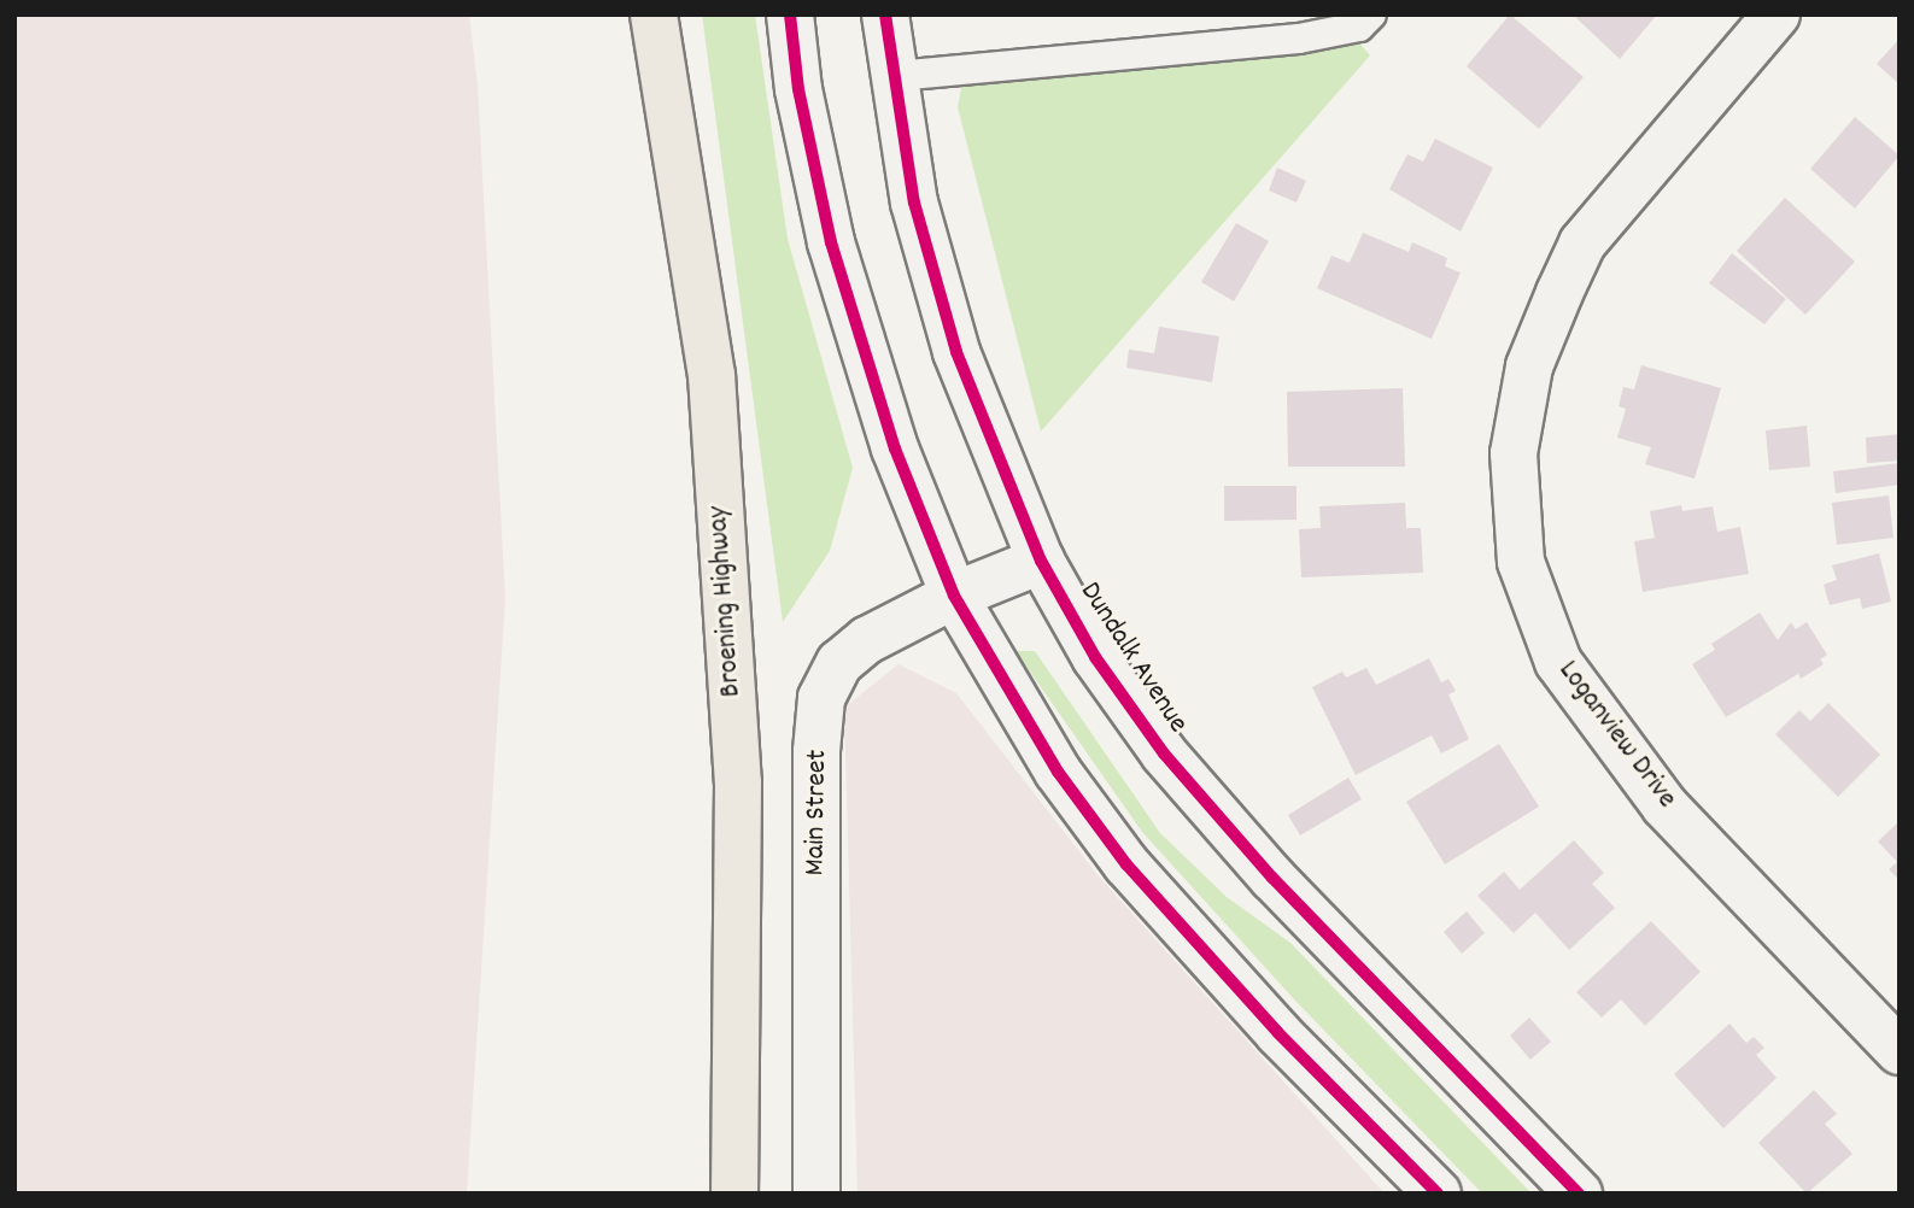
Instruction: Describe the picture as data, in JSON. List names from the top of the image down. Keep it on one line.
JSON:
{"streets":{"main road":["Broening Highway","Dundalk Avenue","Loganview Drive","Main Street"]},"crossings":[["Dundalk Avenue","Main Street"]]}
